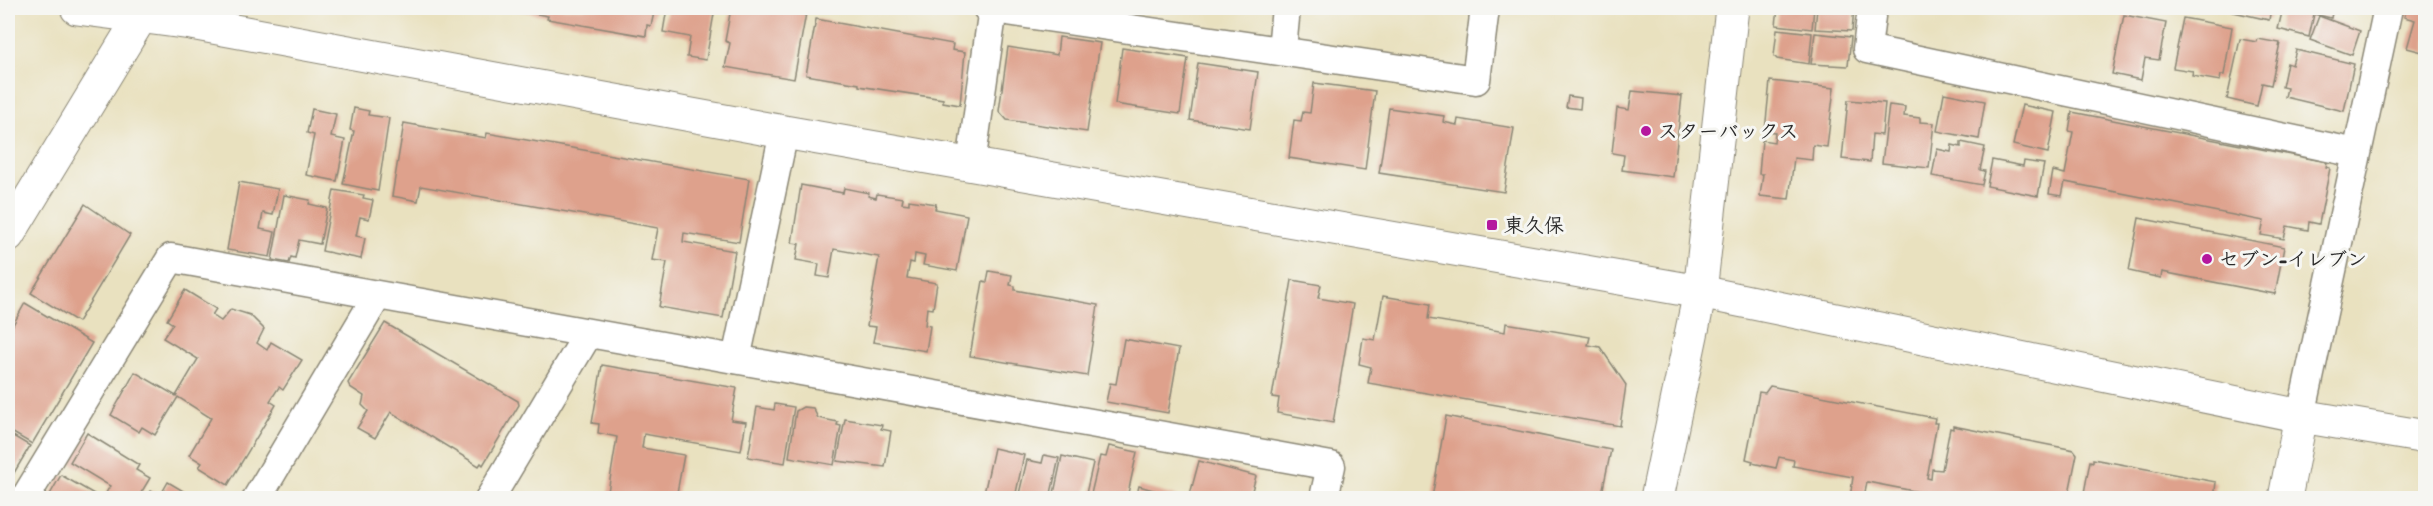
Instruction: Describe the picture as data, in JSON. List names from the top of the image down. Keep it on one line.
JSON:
{"places":{"other":["スターバックス","セブン-イレブン"],"transit":["東久保"]}}
